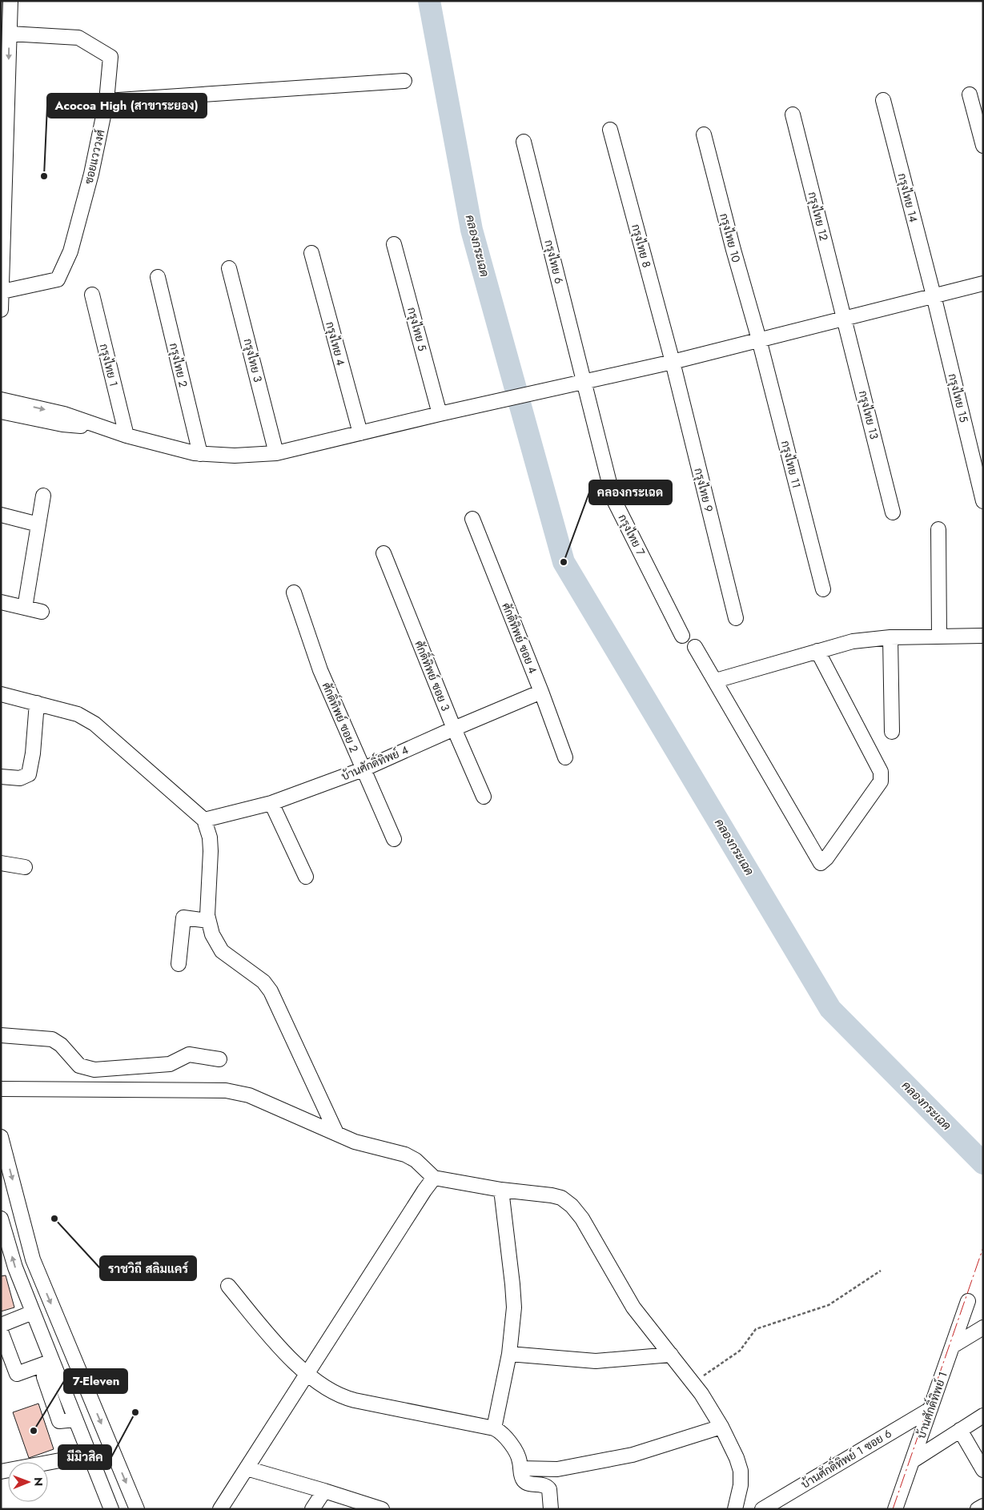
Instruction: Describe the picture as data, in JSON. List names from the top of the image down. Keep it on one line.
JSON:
{"streets":{"street":["ซอยแวววงศ์","กรุงไทย 14","กรุงไทย 12","กรุงไทย 10","กรุงไทย 8","กรุงไทย 6","กรุงไทย 5","กรุงไทย 4","กรุงไทย 3","กรุงไทย 1","กรุงไทย 2","กรุงไทย 15","กรุงไทย 13","กรุงไทย 11","กรุงไทย 9","กรุงไทย 7","ศักดิ์ทิพย์ ซอย 4","ศักดิ์ทิพย์ ซอย 3","ศักดิ์ทิพย์ ซอย 2","บ้านศักดิ์ทิพย์ 4","บ้านศักดิ์ทิพย์ 1","บ้านศักดิ์ทิพย์ 1 ซอย 6"]},"crossings":[["กรุงไทย 14","กรุงไทย 15"],["กรุงไทย 12","กรุงไทย 13"],["กรุงไทย 10","กรุงไทย 11"],["กรุงไทย 8","กรุงไทย 9"],["กรุงไทย 6","กรุงไทย 7"],["ศักดิ์ทิพย์ ซอย 4","บ้านศักดิ์ทิพย์ 4"],["ศักดิ์ทิพย์ ซอย 3","บ้านศักดิ์ทิพย์ 4"],["ศักดิ์ทิพย์ ซอย 2","บ้านศักดิ์ทิพย์ 4"],["บ้านศักดิ์ทิพย์ 1","บ้านศักดิ์ทิพย์ 1 ซอย 6"]],"water":["คลองกระเฉด"],"places":["Acocoa High (สาขาระยอง)","คลองกระเฉด","ราชวิถี สลิมแคร์","มีมิวสิค","7-Eleven"],"north":"right"}
